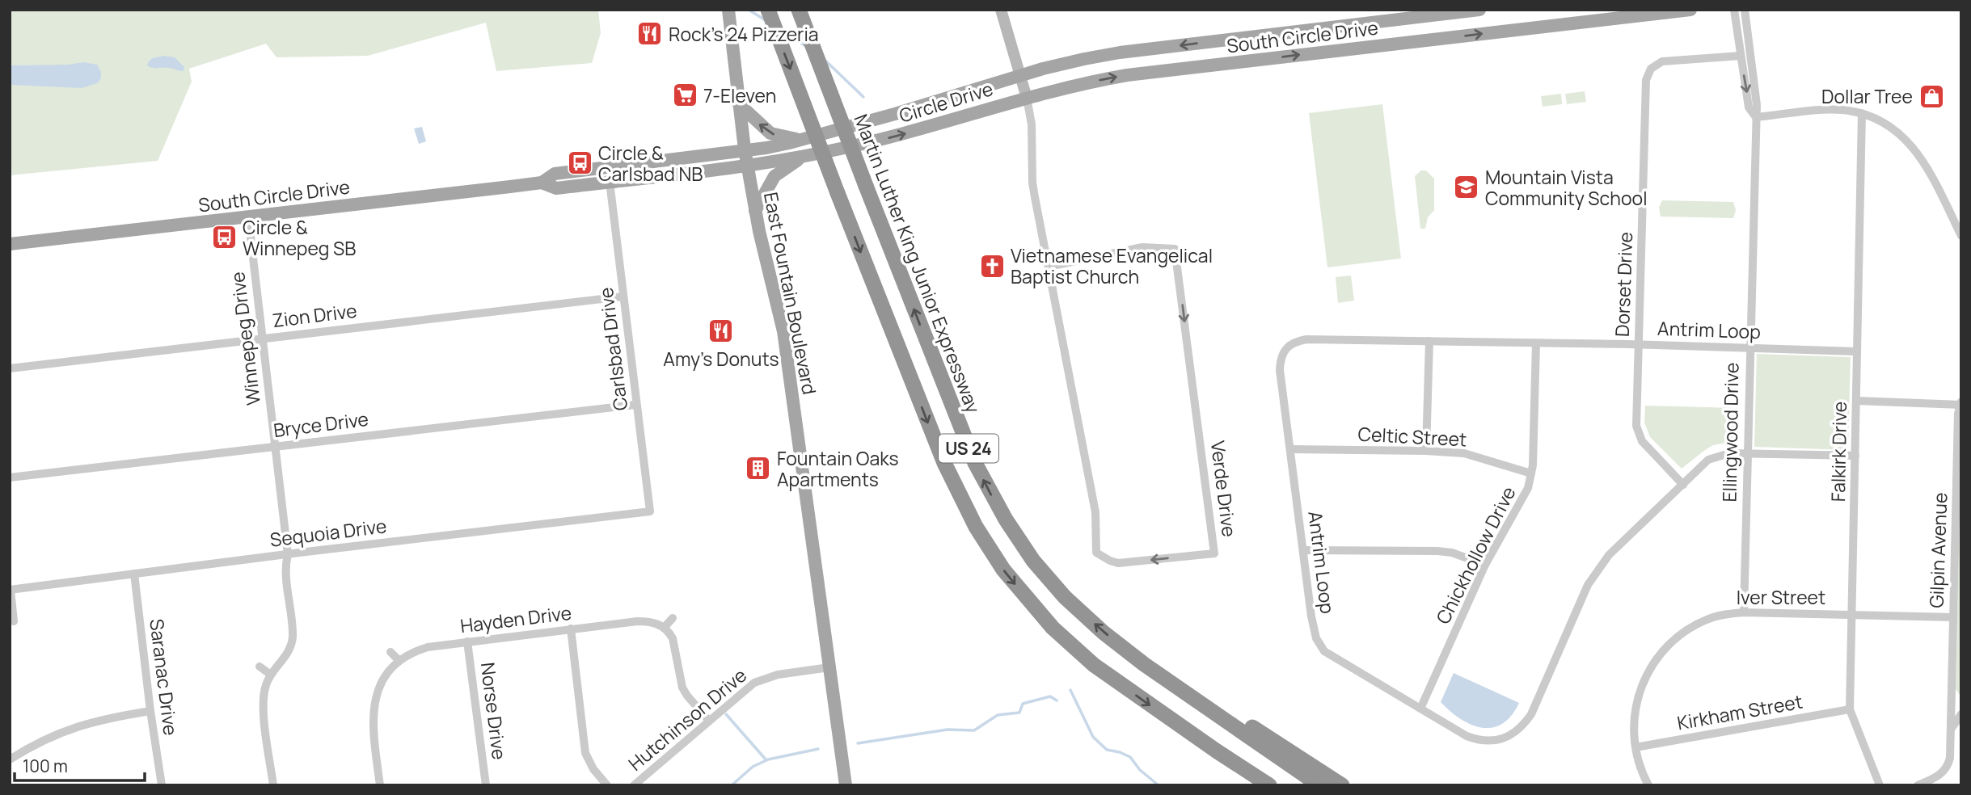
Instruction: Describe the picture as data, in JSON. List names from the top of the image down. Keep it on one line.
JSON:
{"streets":{"highway":["Martin Luther King Junior Expressway","US 24"],"main road":["South Circle Drive","Circle Drive","East Fountain Boulevard"],"street":["Dorset Drive","Zion Drive","Antrim Loop","Winnepeg Drive","Carlsbad Drive","Bryce Drive","Ellingwood Drive","Celtic Street","Falkirk Drive","Verde Drive","Sequoia Drive","Gilpin Avenue","Chickhollow Drive","Iver Street","Hayden Drive","Saranac Drive","Norse Drive","Kirkham Street","Hutchinson Drive"]},"crossings":[["South Circle Drive","Circle Drive"],["South Circle Drive","East Fountain Boulevard"],["South Circle Drive","Winnepeg Drive"],["South Circle Drive","Carlsbad Drive"],["Circle Drive","East Fountain Boulevard"],["Circle Drive","Verde Drive"],["Dorset Drive","Antrim Loop"],["Dorset Drive","Ellingwood Drive"],["East Fountain Boulevard","Hutchinson Drive"],["Zion Drive","Winnepeg Drive"],["Zion Drive","Carlsbad Drive"],["Antrim Loop","Ellingwood Drive"],["Antrim Loop","Celtic Street"],["Antrim Loop","Falkirk Drive"],["Antrim Loop","Chickhollow Drive"],["Winnepeg Drive","Bryce Drive"],["Winnepeg Drive","Sequoia Drive"],["Carlsbad Drive","Bryce Drive"],["Carlsbad Drive","Sequoia Drive"],["Ellingwood Drive","Iver Street"],["Celtic Street","Chickhollow Drive"],["Falkirk Drive","Iver Street"],["Falkirk Drive","Kirkham Street"],["Sequoia Drive","Saranac Drive"],["Gilpin Avenue","Iver Street"],["Iver Street","Kirkham Street"],["Hayden Drive","Norse Drive"]],"places":{"restaurant":["Rock's 24 Pizzeria","Amy's Donuts"],"supermarket":["7-Eleven"],"shop":["Dollar Tree"],"bus stop":["Circle & Carlsbad NB","Circle & Winnepeg SB"],"school or university":["Mountain Vista Community School"],"church":["Vietnamese Evangelical Baptist Church"],"building":["Fountain Oaks Apartments"]},"scale_bar":"100 m"}
